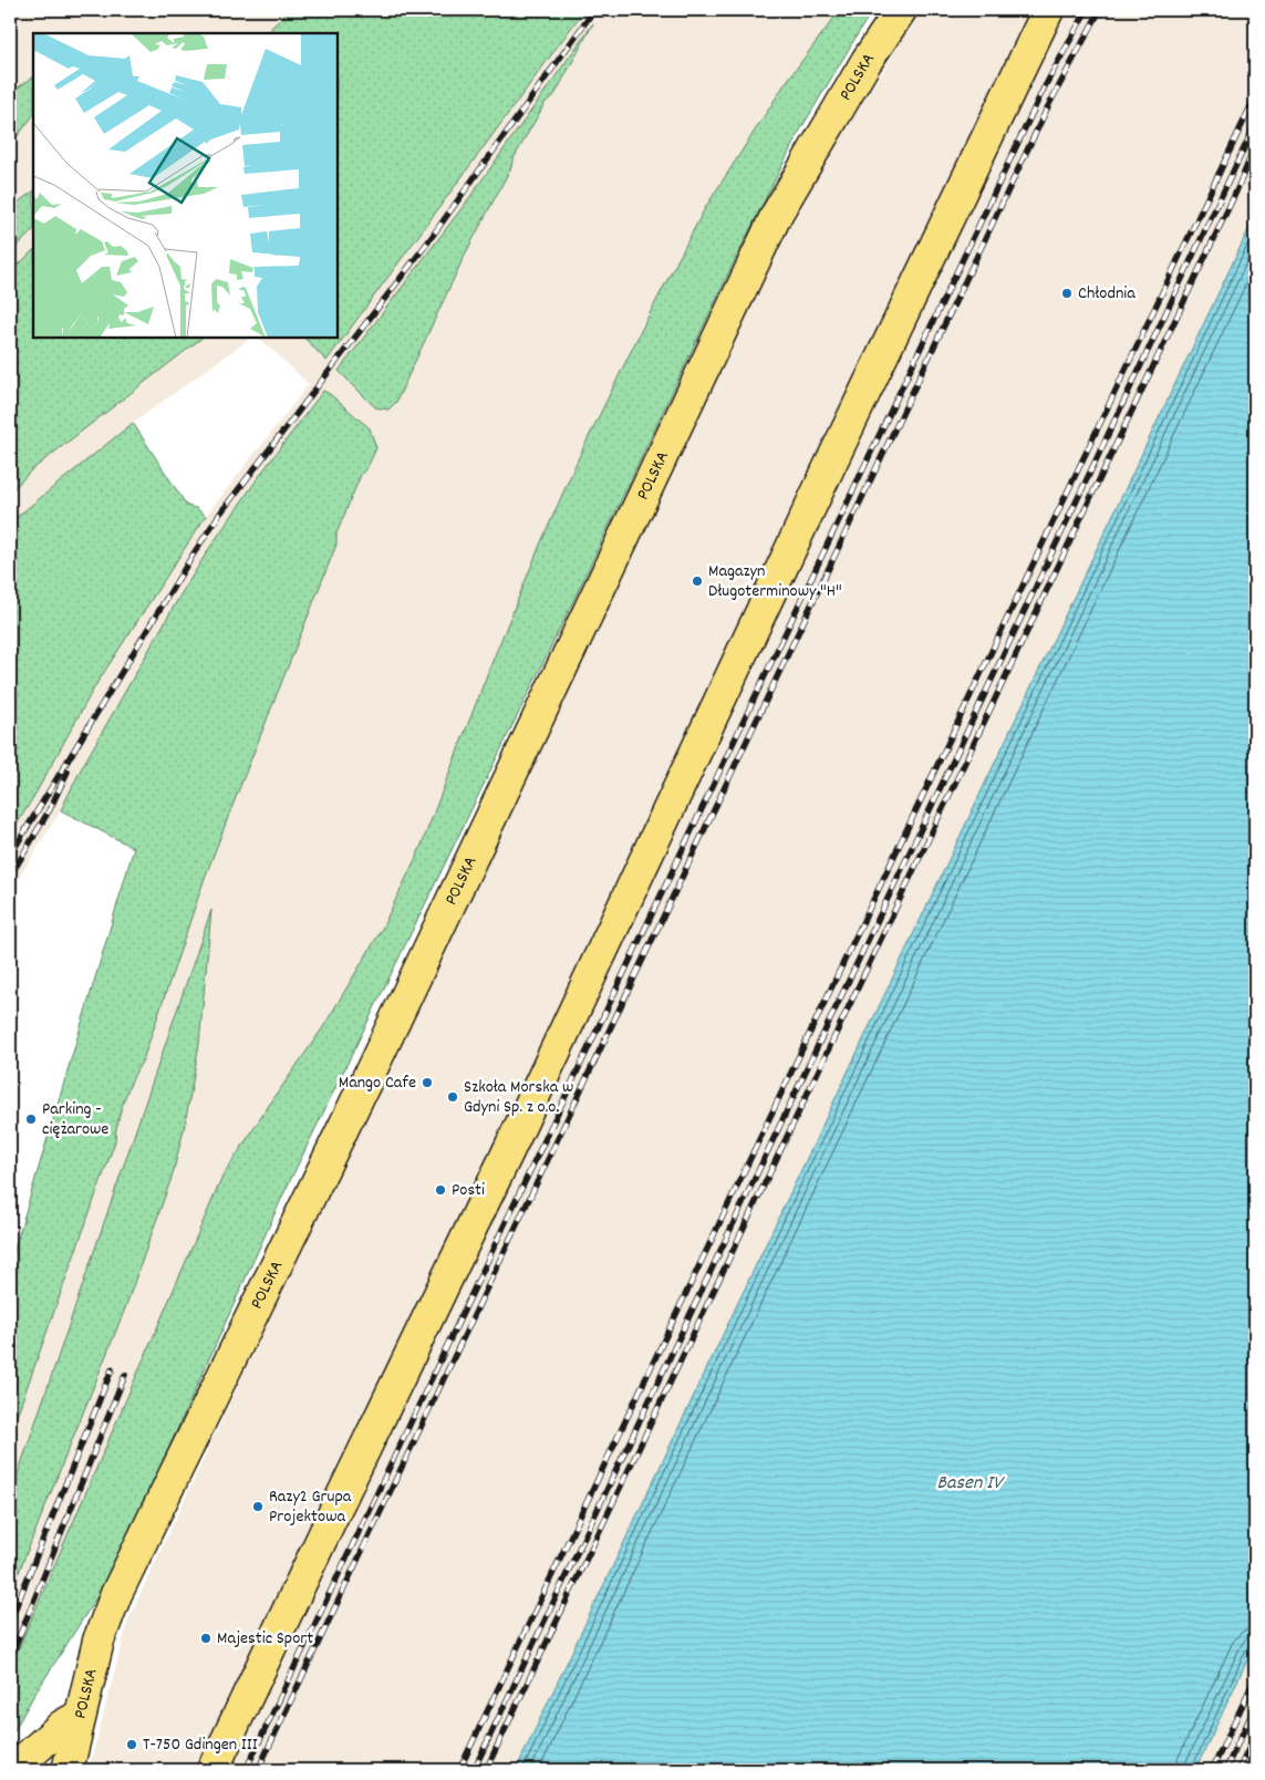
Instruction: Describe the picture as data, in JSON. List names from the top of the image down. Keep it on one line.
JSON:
{"streets":{"highway":["POLSKA"]},"water":["Basen IV"],"places":["Chłodnia","Magazyn Długoterminowy \"H\"","Mango Cafe","Szkoła Morska w Gdyni Sp. z o.o.","Parking - ciężarowe","Posti","Razy2 Grupa Projektowa","Majestic Sport","T-750 Gdingen III"]}
